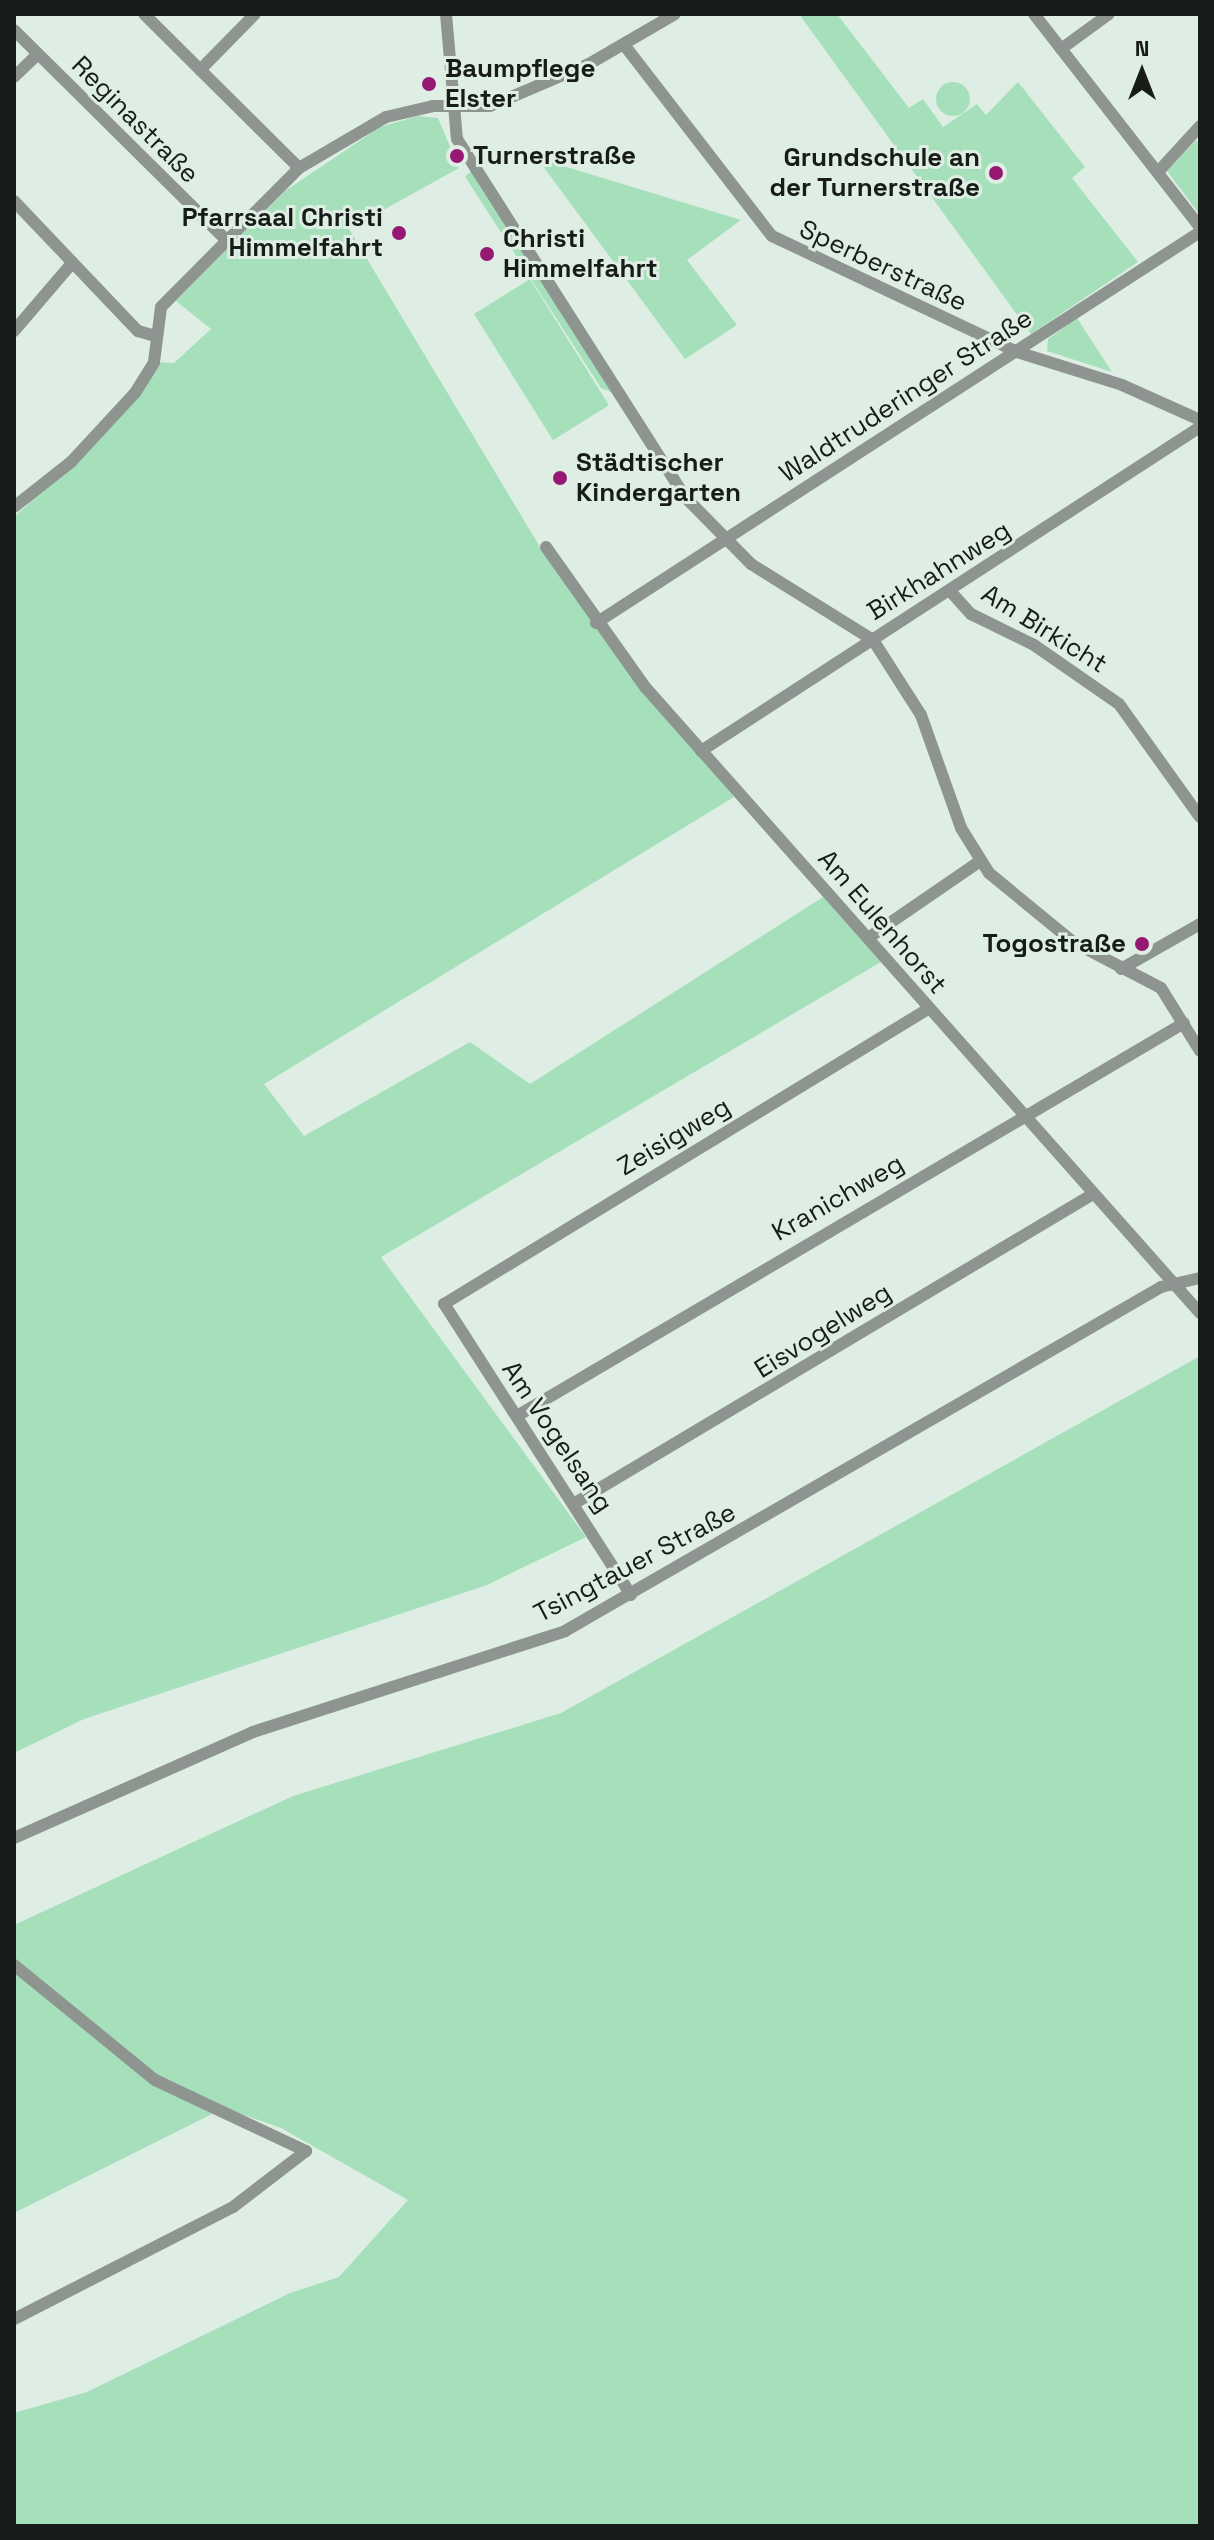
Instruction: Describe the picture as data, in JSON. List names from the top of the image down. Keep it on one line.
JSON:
{"streets":{"street":["Reginastraße","Sperberstraße","Waldtruderinger Straße","Birkhahnweg","Am Birkicht","Am Eulenhorst","Zeisigweg","Kranichweg","Eisvogelweg","Am Vogelsang","Tsingtauer Straße"]},"crossings":[["Sperberstraße","Waldtruderinger Straße"],["Waldtruderinger Straße","Am Eulenhorst"],["Birkhahnweg","Am Birkicht"],["Birkhahnweg","Am Eulenhorst"],["Am Eulenhorst","Zeisigweg"],["Am Eulenhorst","Kranichweg"],["Am Eulenhorst","Eisvogelweg"],["Am Eulenhorst","Tsingtauer Straße"],["Zeisigweg","Am Vogelsang"],["Kranichweg","Am Vogelsang"],["Eisvogelweg","Am Vogelsang"],["Am Vogelsang","Tsingtauer Straße"]],"places":["Baumpflege Elster","Turnerstraße","Grundschule an der Turnerstraße","Pfarrsaal Christi Himmelfahrt","Christi Himmelfahrt","Städtischer Kindergarten","Togostraße"],"north":"top"}
